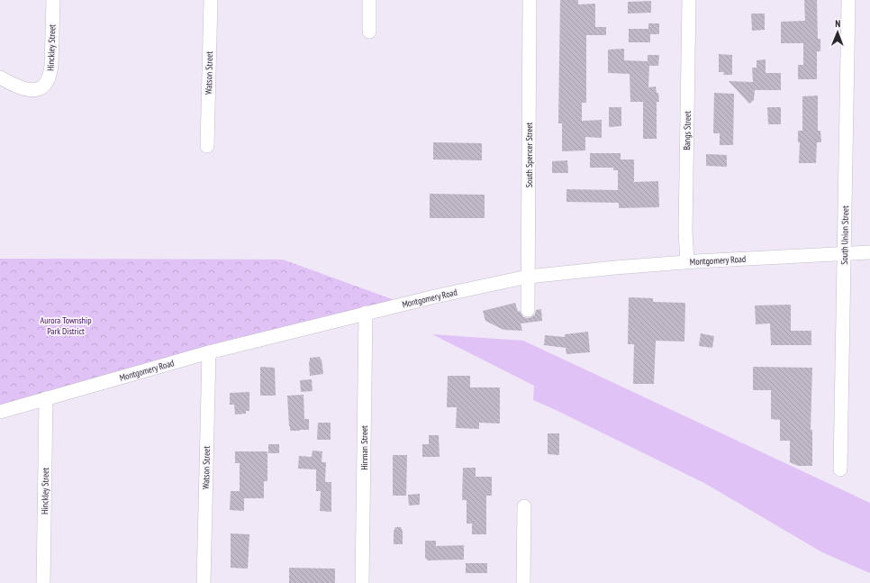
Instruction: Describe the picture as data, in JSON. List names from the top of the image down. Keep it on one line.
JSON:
{"streets":{"street":["Hinckley Street","Watson Street","Bangs Street","South Spencer Street","South Union Street","Montgomery Road","Hinman Street"]},"crossings":[["Hinckley Street","Montgomery Road"],["Watson Street","Montgomery Road"],["Bangs Street","Montgomery Road"],["South Spencer Street","Montgomery Road"],["South Union Street","Montgomery Road"],["Montgomery Road","Hinman Street"]],"parks":["Aurora Township Park District"],"north":"top"}
